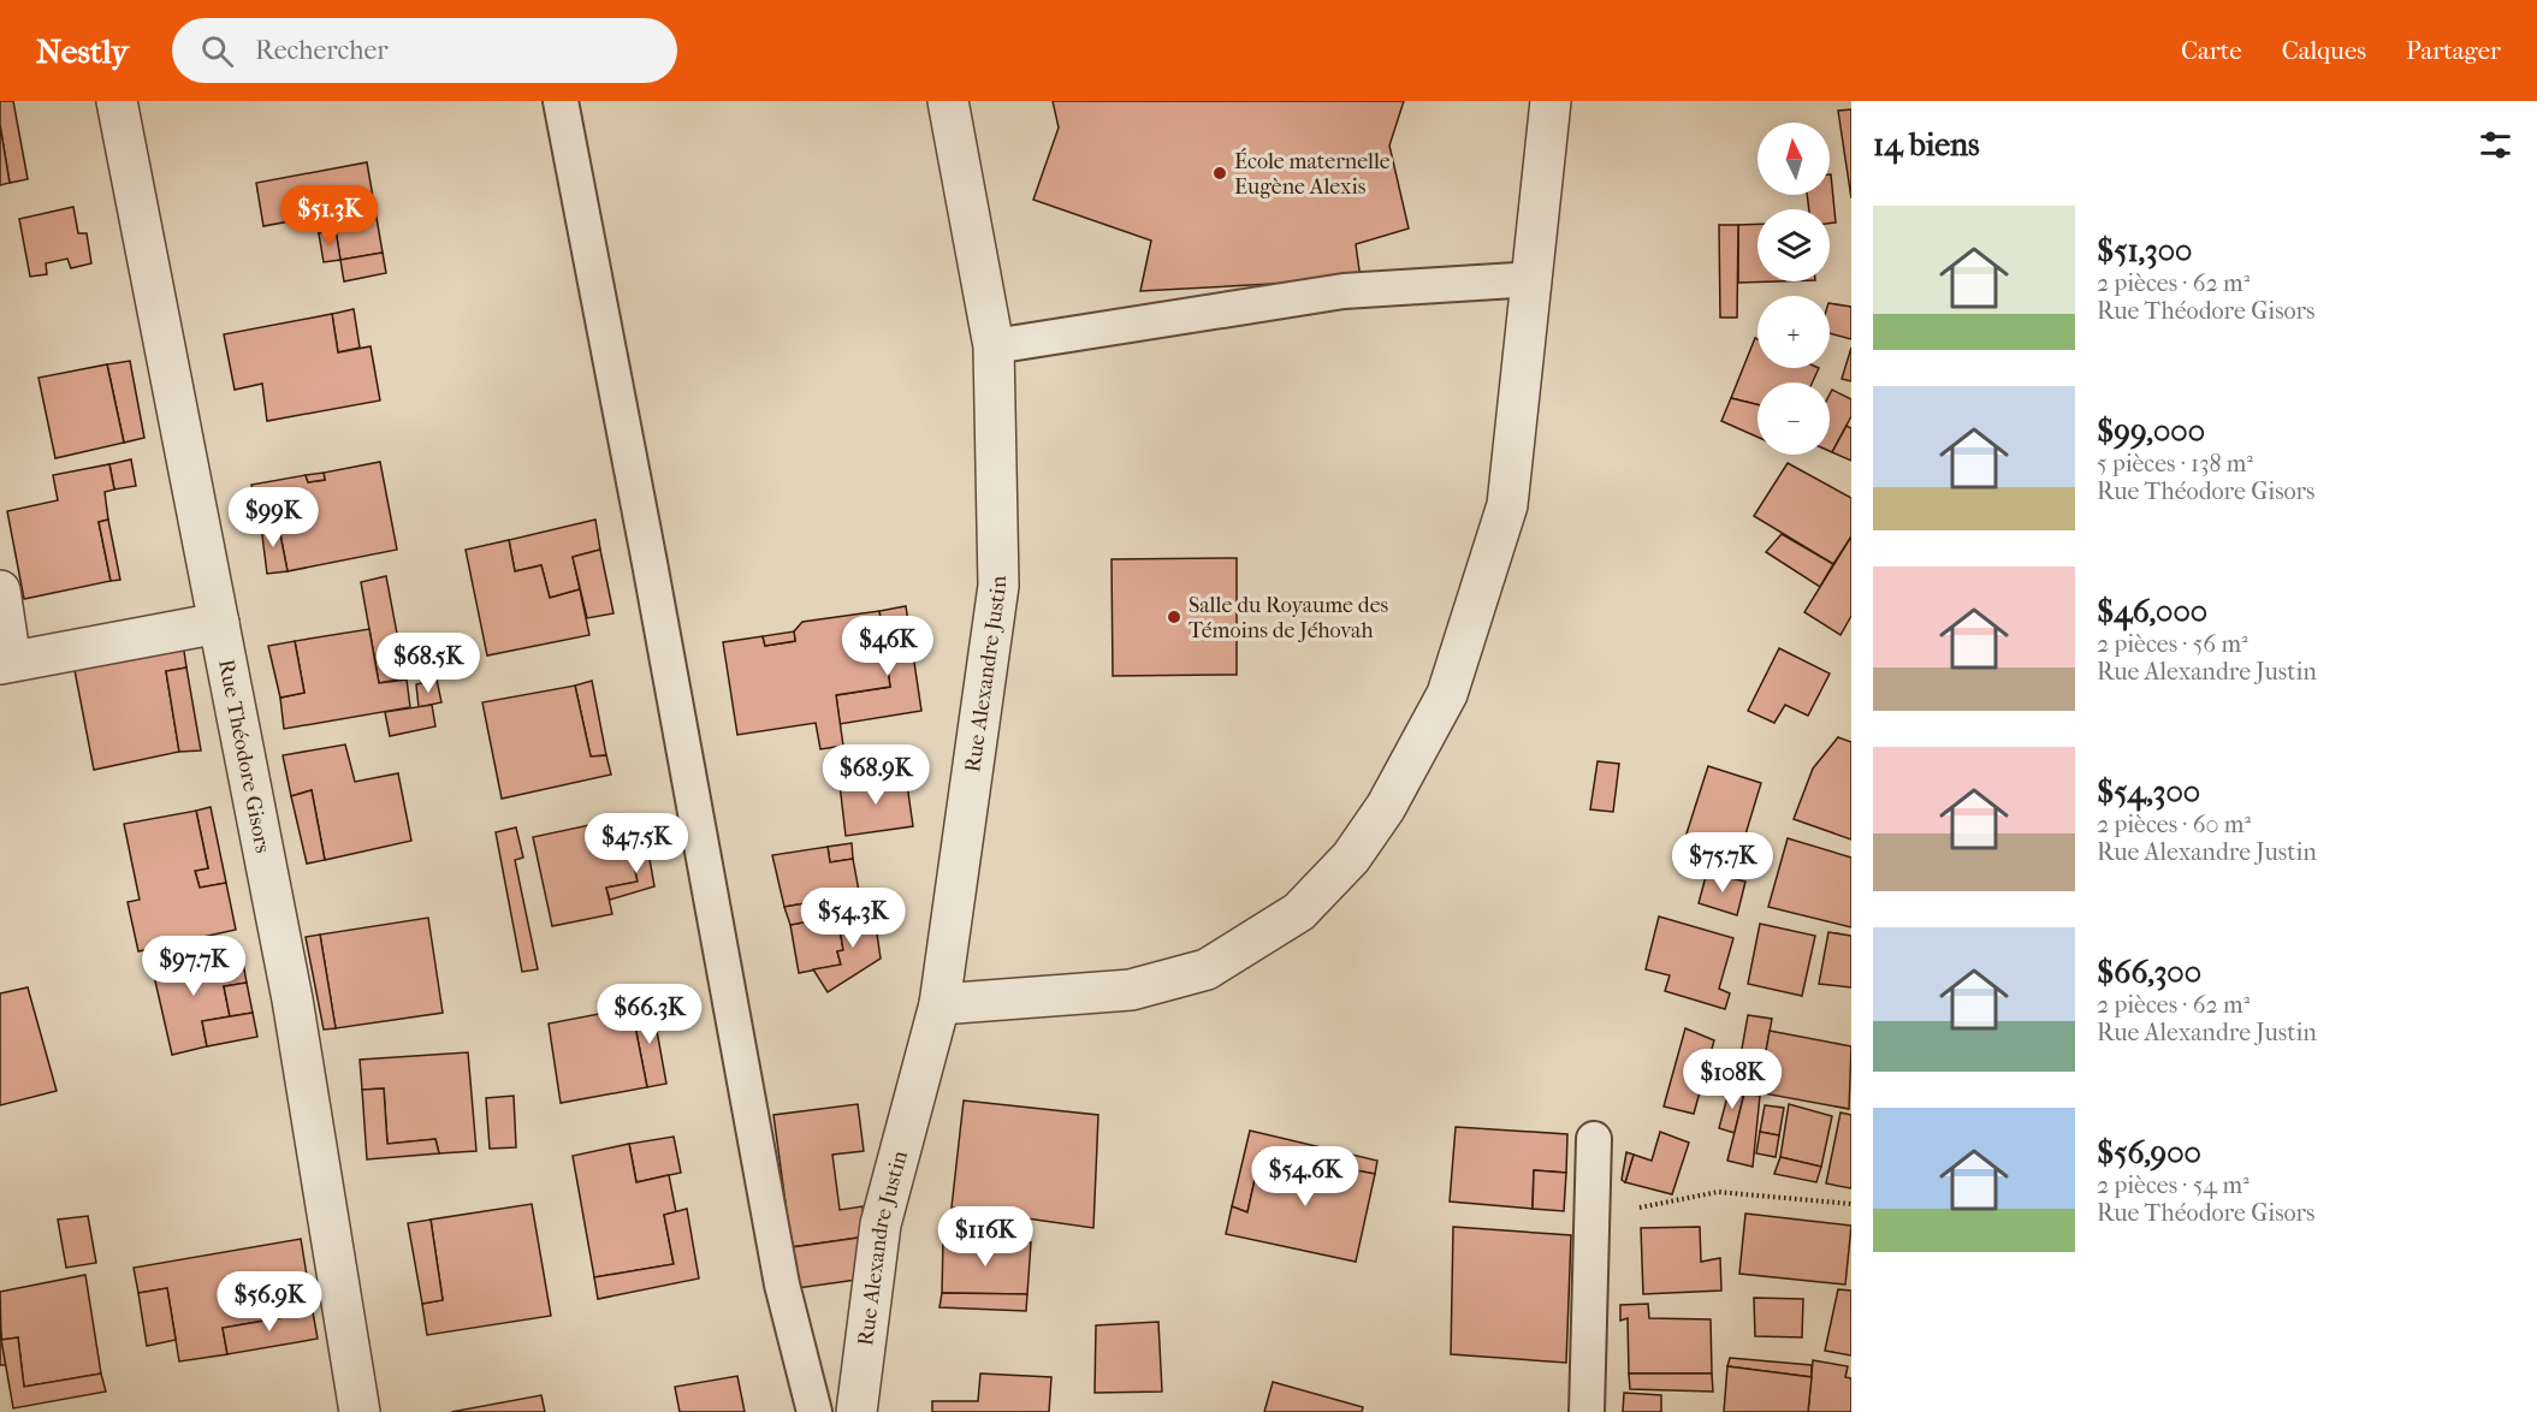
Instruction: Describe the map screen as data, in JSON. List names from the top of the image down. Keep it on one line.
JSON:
{"streets":{"street":["Rue Alexandre Justin","Rue Théodore Gisors"]},"places":["École maternelle Eugène Alexis","Salle du Royaume des Témoins de Jéhovah"],"north":"top","page":{"header":"Nestly","search":"Rechercher","nav":["Carte","Calques","Partager"],"heading":"14 biens","map_buttons":["+","−"],"price":["$51.3K","$99K","$46K","$68.5K","$68.9K","$47.5K","$75.7K","$54.3K","$97.7K","$66.3K","$108K","$54.6K","$116K","$56.9K"],"list":[{"name":"$51,300","note":"2 pièces · 62 m² · Rue Théodore Gisors"},{"name":"$99,000","note":"5 pièces · 138 m² · Rue Théodore Gisors"},{"name":"$46,000","note":"2 pièces · 56 m² · Rue Alexandre Justin"},{"name":"$54,300","note":"2 pièces · 60 m² · Rue Alexandre Justin"},{"name":"$66,300","note":"2 pièces · 62 m² · Rue Alexandre Justin"},{"name":"$56,900","note":"2 pièces · 54 m² · Rue Théodore Gisors"}]}}
